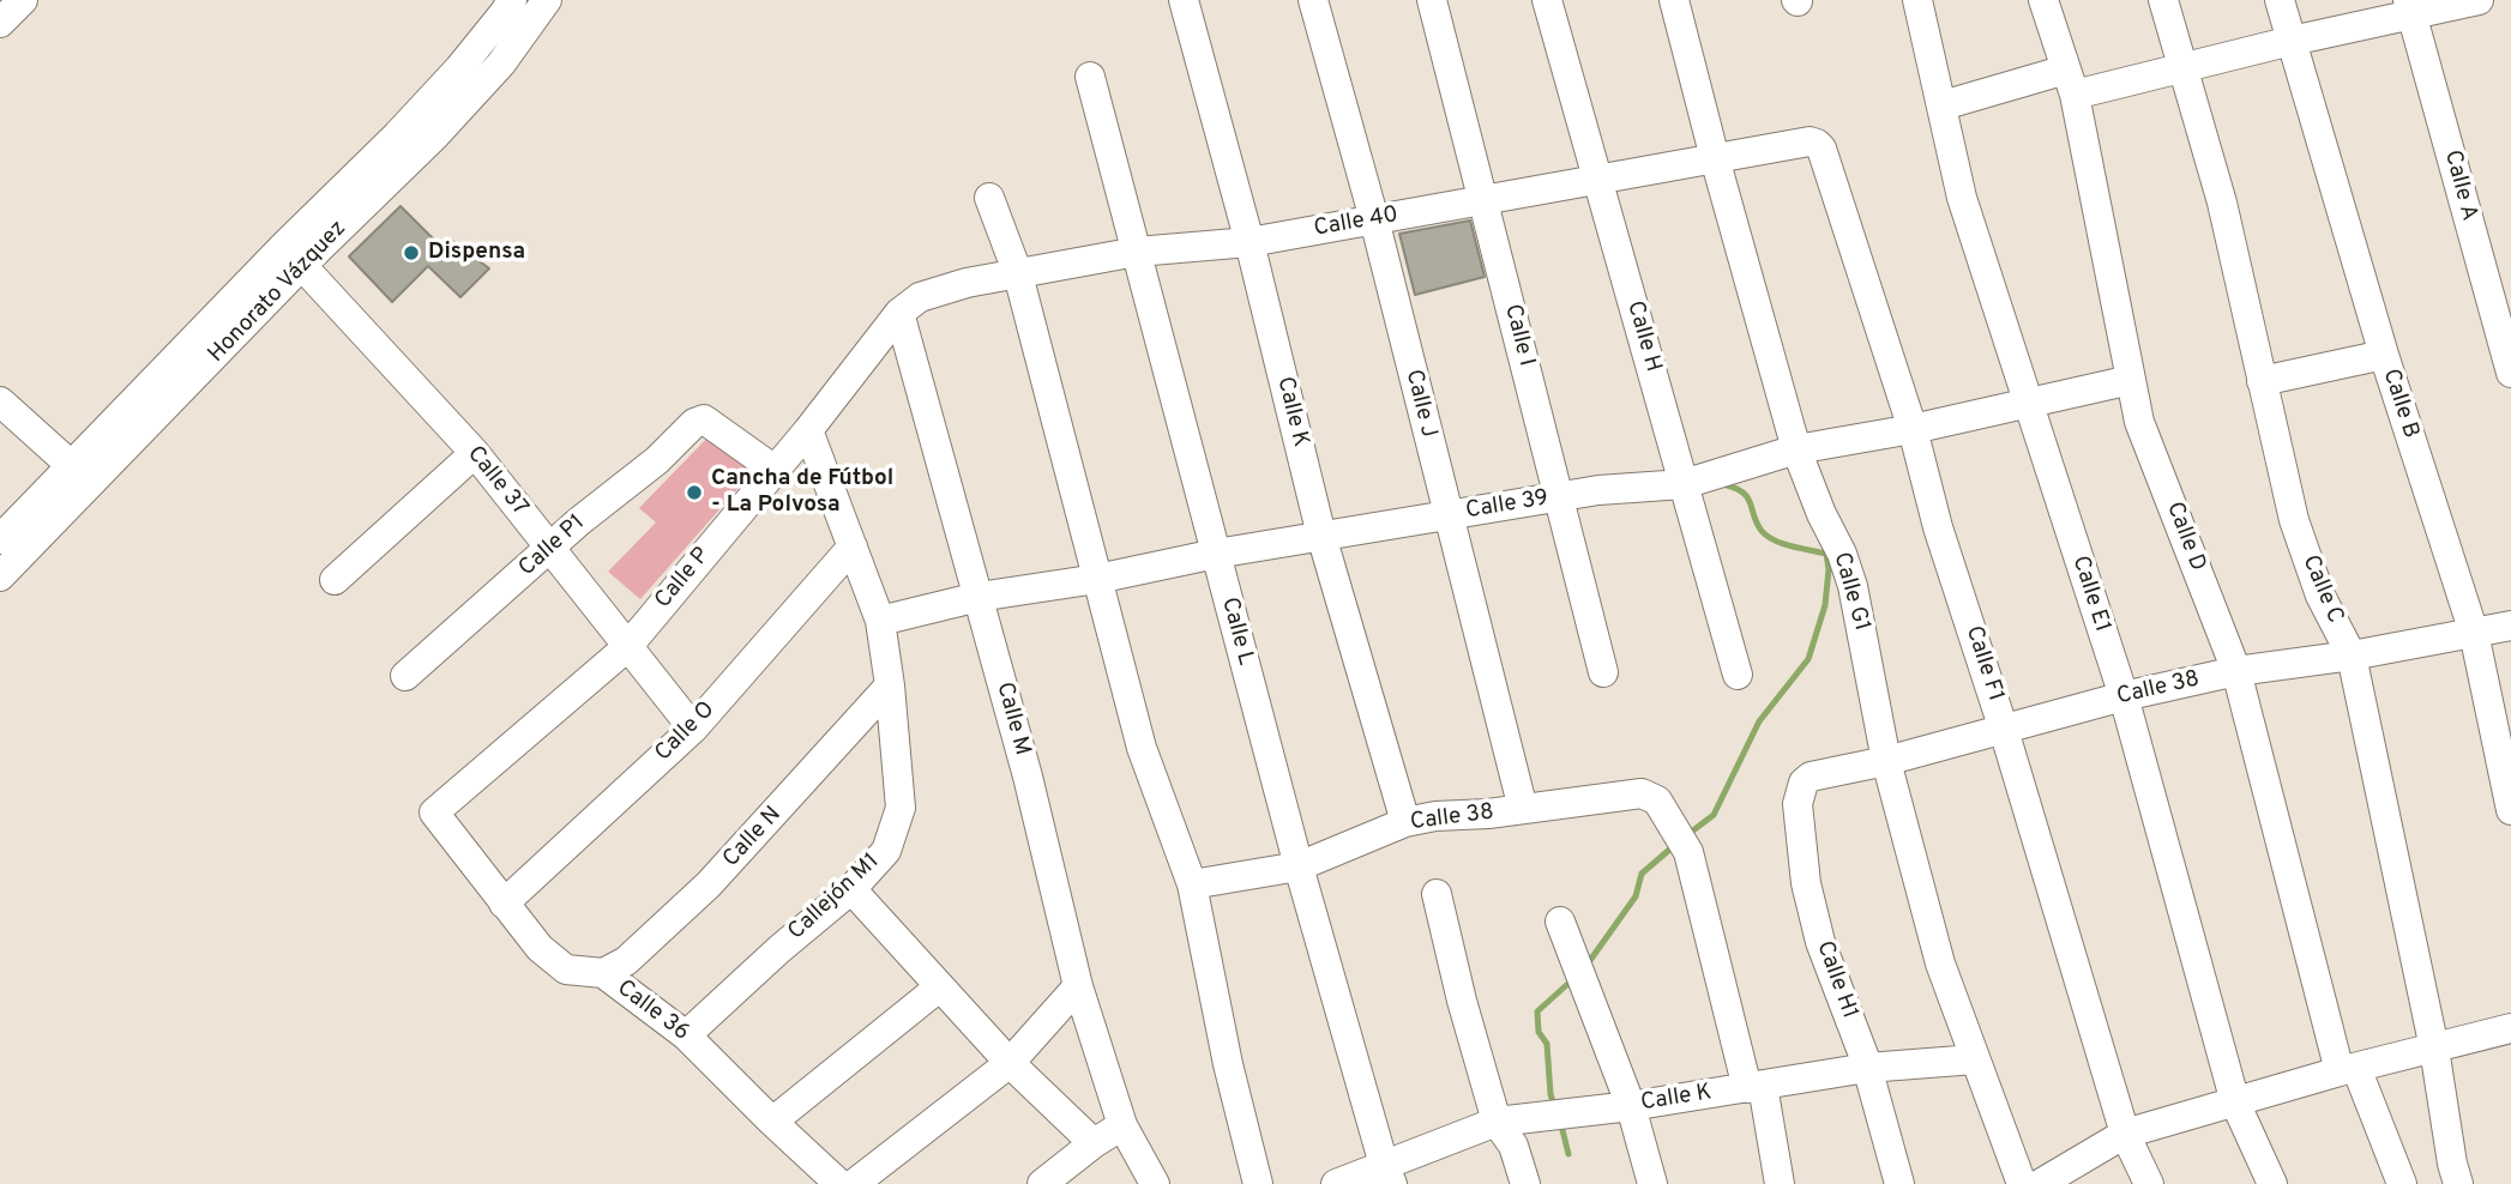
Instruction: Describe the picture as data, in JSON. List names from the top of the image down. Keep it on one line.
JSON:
{"streets":{"street":["Calle A","Calle 40","Honorato Vázquez","Calle I","Calle H","Calle J","Calle B","Calle K","Calle 37","Calle 39","Calle D","Calle P1","Calle P","Calle C","Calle G1","Calle E1","Calle L","Calle F1","Calle 38","Calle M","Calle O","Calle N","Callejón M1","Calle H1","Calle 36"]},"crossings":[["Calle 40","Calle I"],["Calle 40","Calle H"],["Calle 40","Calle J"],["Calle 40","Calle K"],["Calle 40","Calle P"],["Calle 40","Calle G1"],["Calle 40","Calle L"],["Calle 40","Calle F1"],["Calle 40","Calle M"],["Honorato Vázquez","Calle 37"],["Calle I","Calle 39"],["Calle H","Calle 39"],["Calle J","Calle 39"],["Calle J","Calle 38"],["Calle B","Calle 38"],["Calle K","Calle 39"],["Calle K","Calle G1"],["Calle K","Calle L"],["Calle K","Calle 38"],["Calle K","Calle H1"],["Calle 37","Calle P1"],["Calle 37","Calle P"],["Calle 37","Calle O"],["Calle 39","Calle D"],["Calle 39","Calle G1"],["Calle 39","Calle E1"],["Calle 39","Calle L"],["Calle 39","Calle F1"],["Calle 39","Calle M"],["Calle 39","Callejón M1"],["Calle D","Calle 38"],["Calle P1","Calle P"],["Calle P","Calle M"],["Calle P","Callejón M1"],["Calle P","Calle 36"],["Calle C","Calle 38"],["Calle G1","Calle 38"],["Calle E1","Calle 38"],["Calle L","Calle 38"],["Calle F1","Calle 38"],["Calle 38","Calle H1"],["Calle O","Callejón M1"],["Calle O","Calle 36"],["Calle N","Callejón M1"],["Calle N","Calle 36"],["Callejón M1","Calle 36"]],"places":["Dispensa","Cancha de Fútbol - La Polvosa"]}
